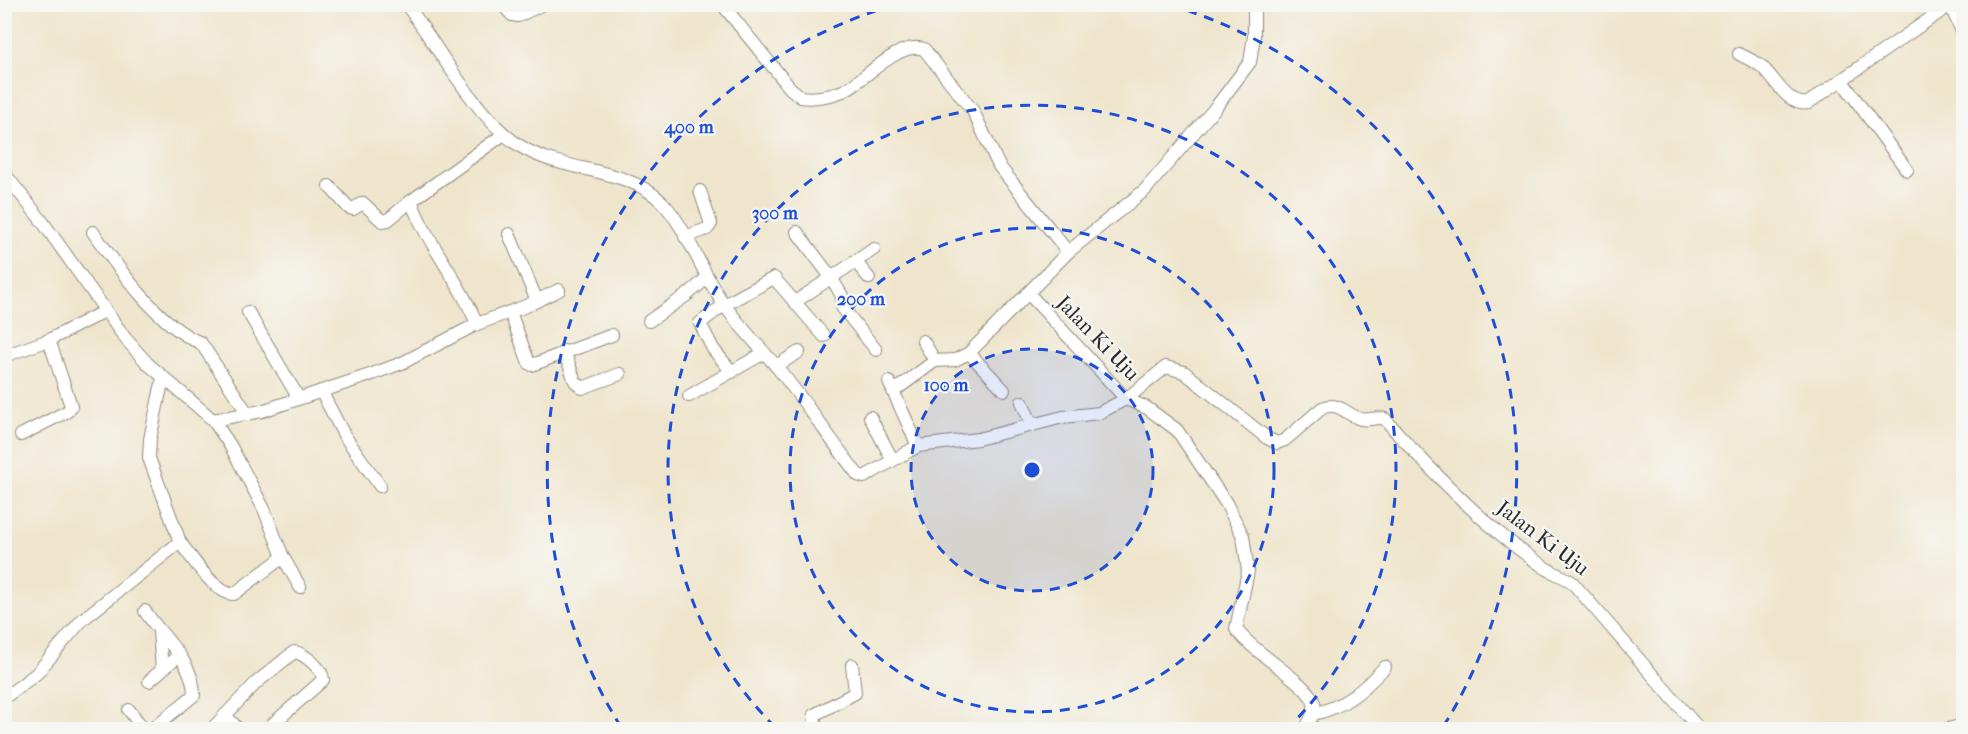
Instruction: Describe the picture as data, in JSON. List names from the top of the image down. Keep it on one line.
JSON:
{"streets":{"street":["Jalan Ki Uju"]},"rings":["400 m","300 m","200 m","100 m"]}
